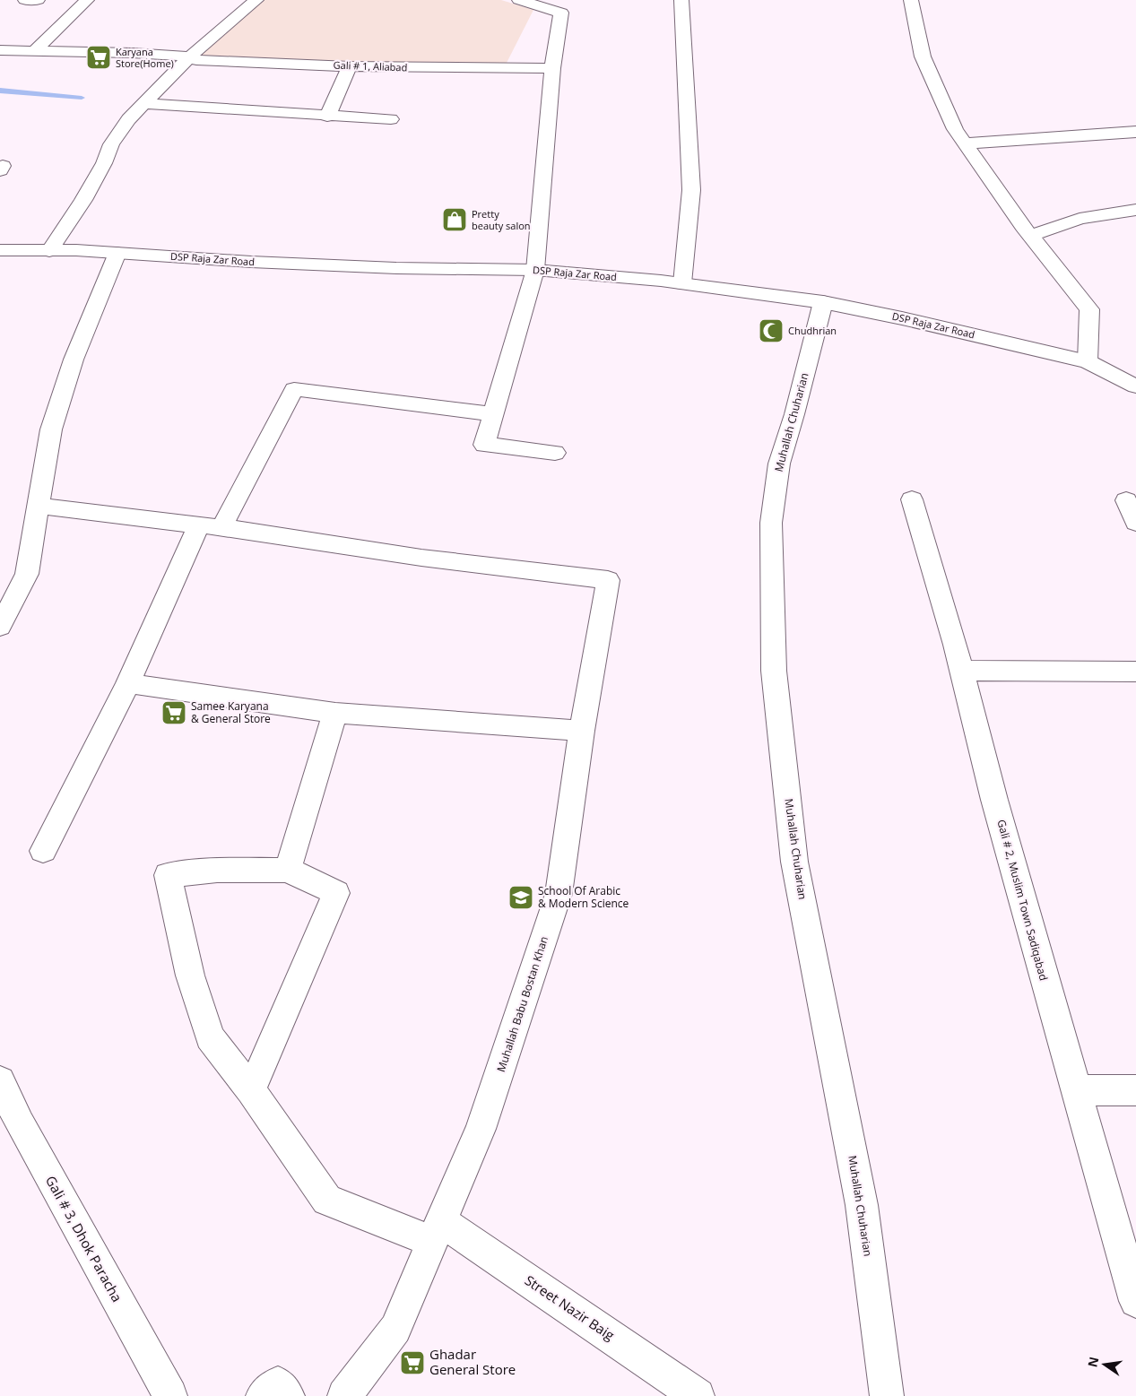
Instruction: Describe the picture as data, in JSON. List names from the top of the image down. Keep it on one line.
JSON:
{"streets":{"street":["Gali # 1, Aliabad","DSP Raja Zar Road","Muhallah Chuharian","Gali # 2, Muslim Town Sadiqabad","Muhallah Babu Bostan Khan","Gali # 3, Dhok Paracha","Street Nazir Baig"]},"crossings":[["DSP Raja Zar Road","Muhallah Chuharian"],["Muhallah Babu Bostan Khan","Street Nazir Baig"]],"places":{"supermarket":["Karyana Store(Home)","Samee Karyana & General Store","Ghadar General Store"],"shop":["Pretty beauty salon"],"mosque":["Chudhrian"],"school or university":["School Of Arabic & Modern Science"]},"north":"left"}
